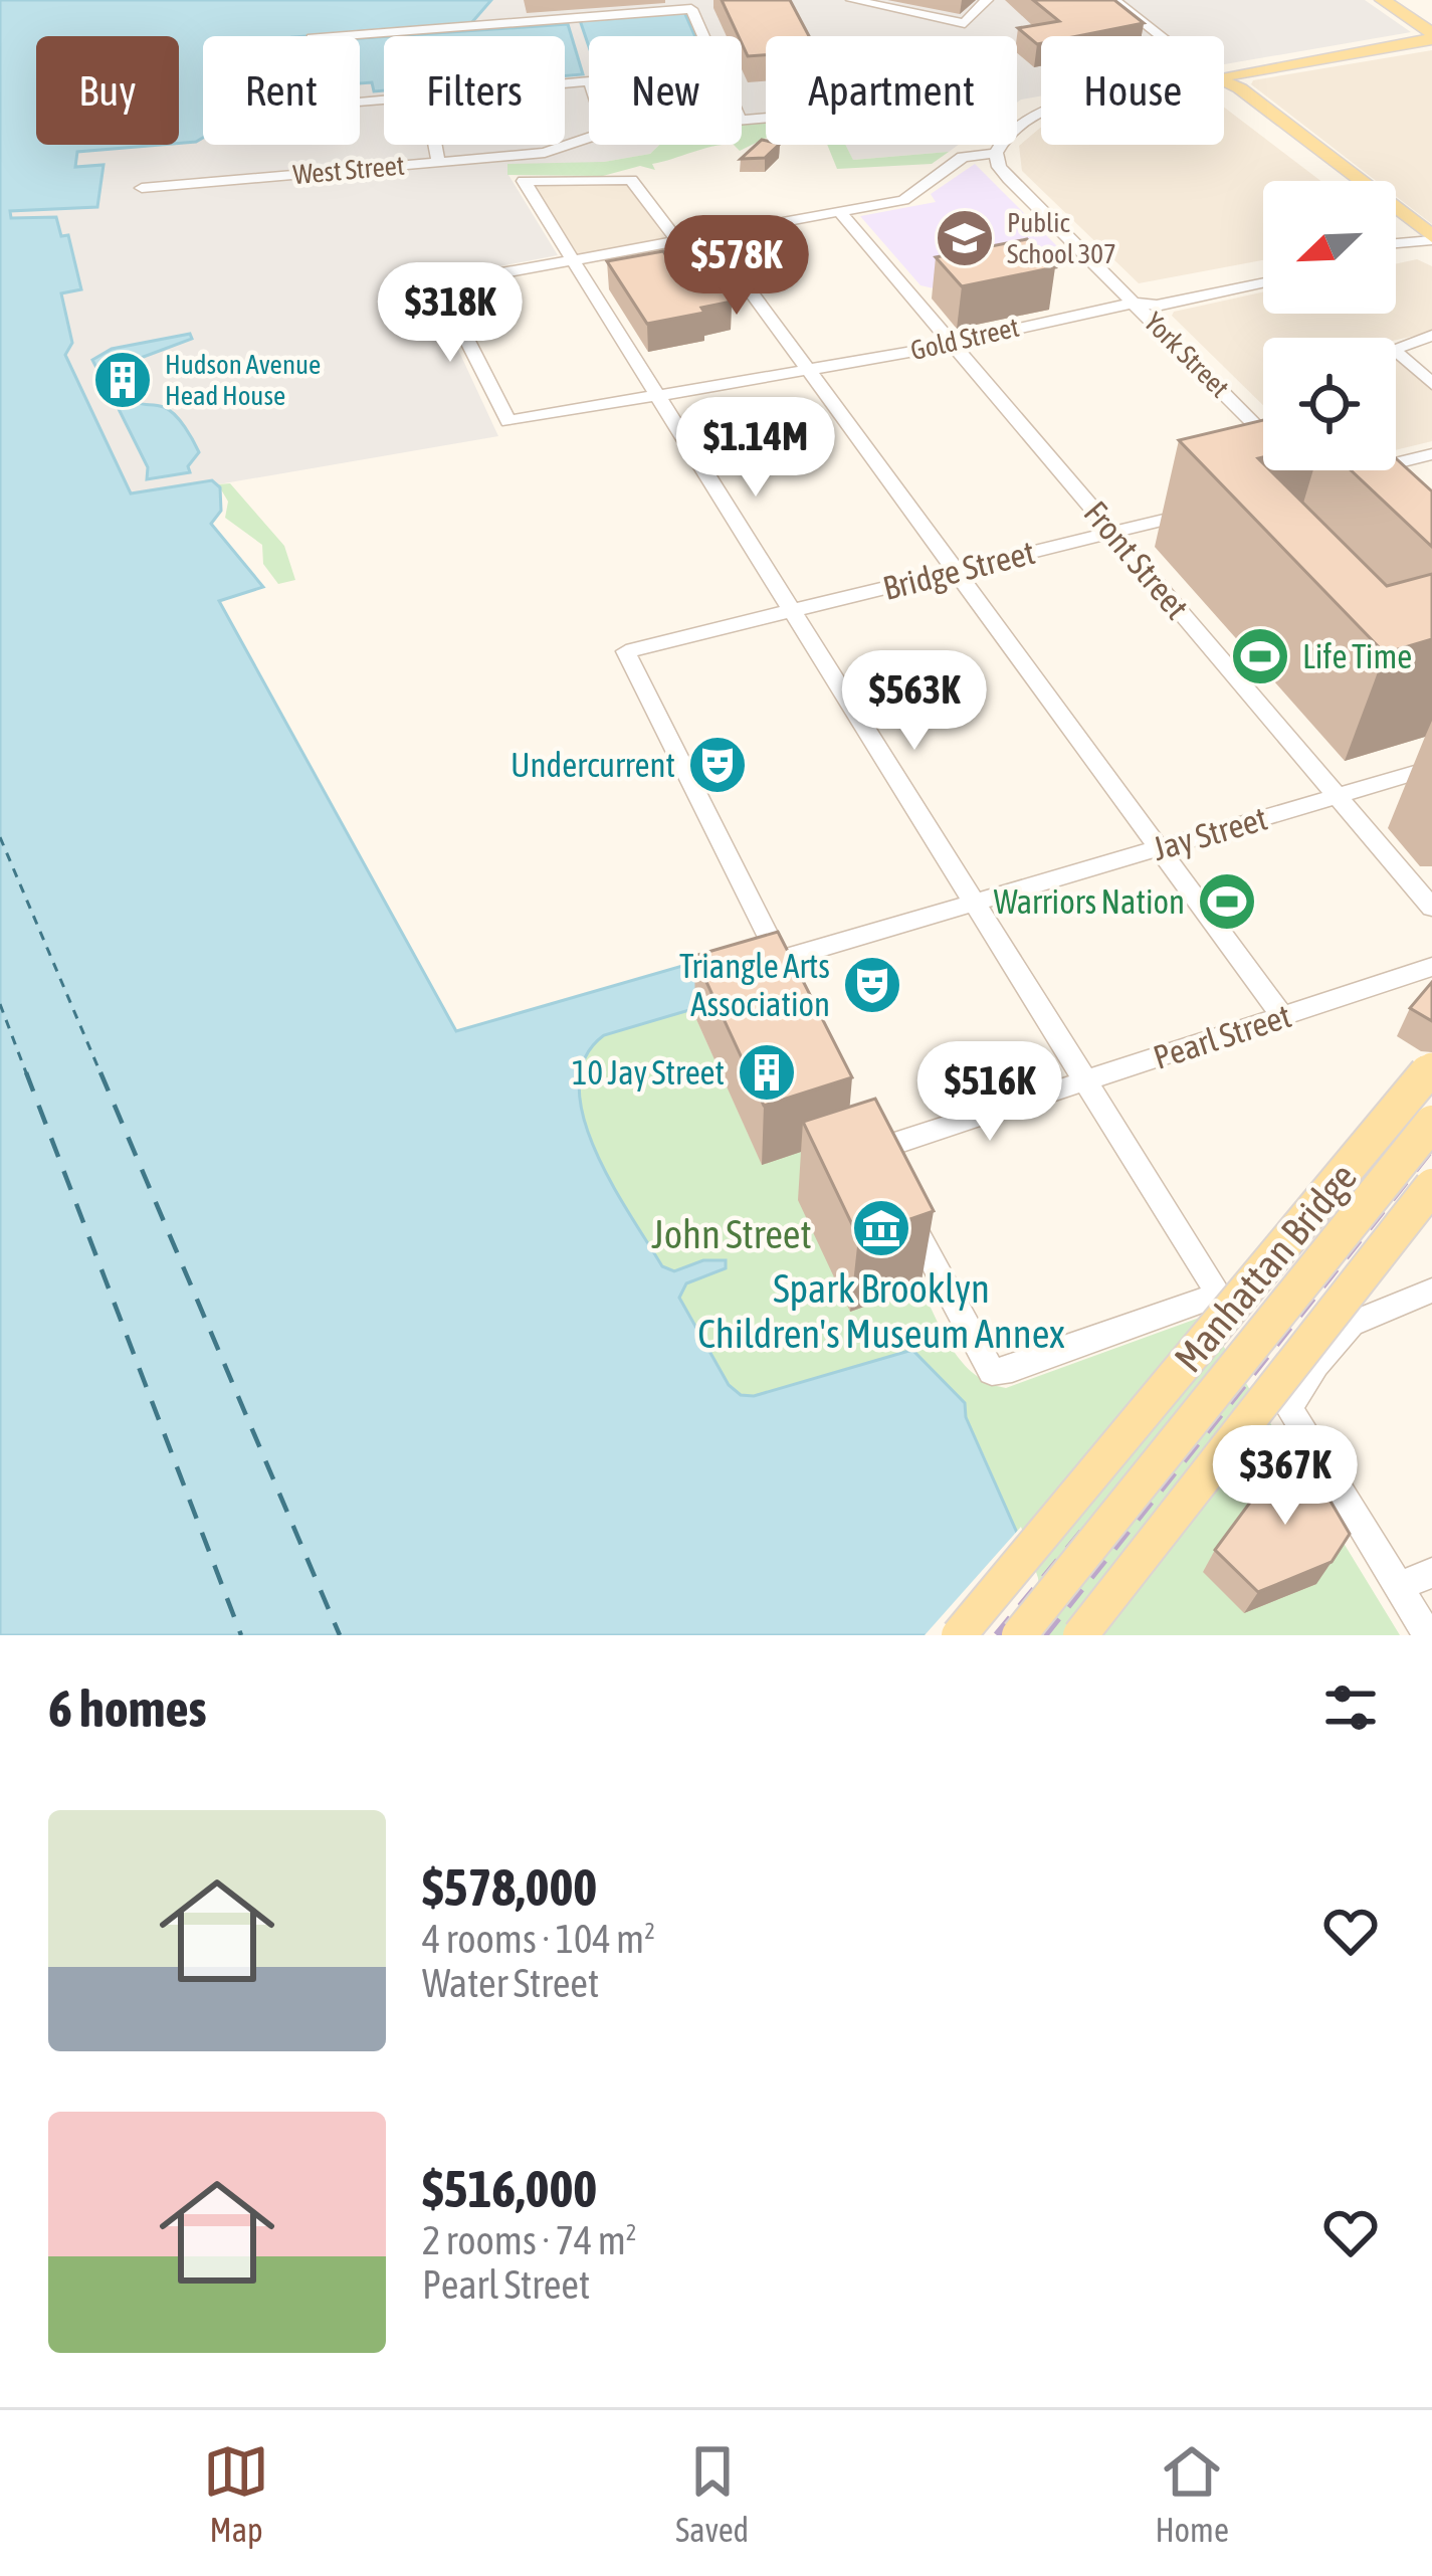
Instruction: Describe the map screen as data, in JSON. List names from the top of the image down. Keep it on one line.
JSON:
{"streets":{"main road":["Manhattan Bridge"],"street":["West Street","Gold Street","York Street","Front Street","Bridge Street","Jay Street","Pearl Street"]},"crossings":[["Gold Street","York Street"],["Gold Street","Front Street"],["Front Street","Bridge Street"],["Front Street","Jay Street"],["Bridge Street","Jay Street"]],"parks":["John Street"],"places":{"school or university":["Public School 307"],"building":["Hudson Avenue Head House","10 Jay Street"],"sports":["Life Time","Warriors Nation"],"theatre":["Undercurrent","Triangle Arts Association"],"museum":["Spark Brooklyn Children's Museum Annex"]},"north":"bottom left","page":{"chip":["Buy","Rent","Filters","New","Apartment","House"],"price":["$578K","$318K","$1.14M","$563K","$516K","$367K"],"heading":"6 homes","list":[{"name":"$578,000","note":"4 rooms · 104 m² · Water Street"},{"name":"$516,000","note":"2 rooms · 74 m² · Pearl Street"}],"tabs":["Map","Saved","Home"]}}
